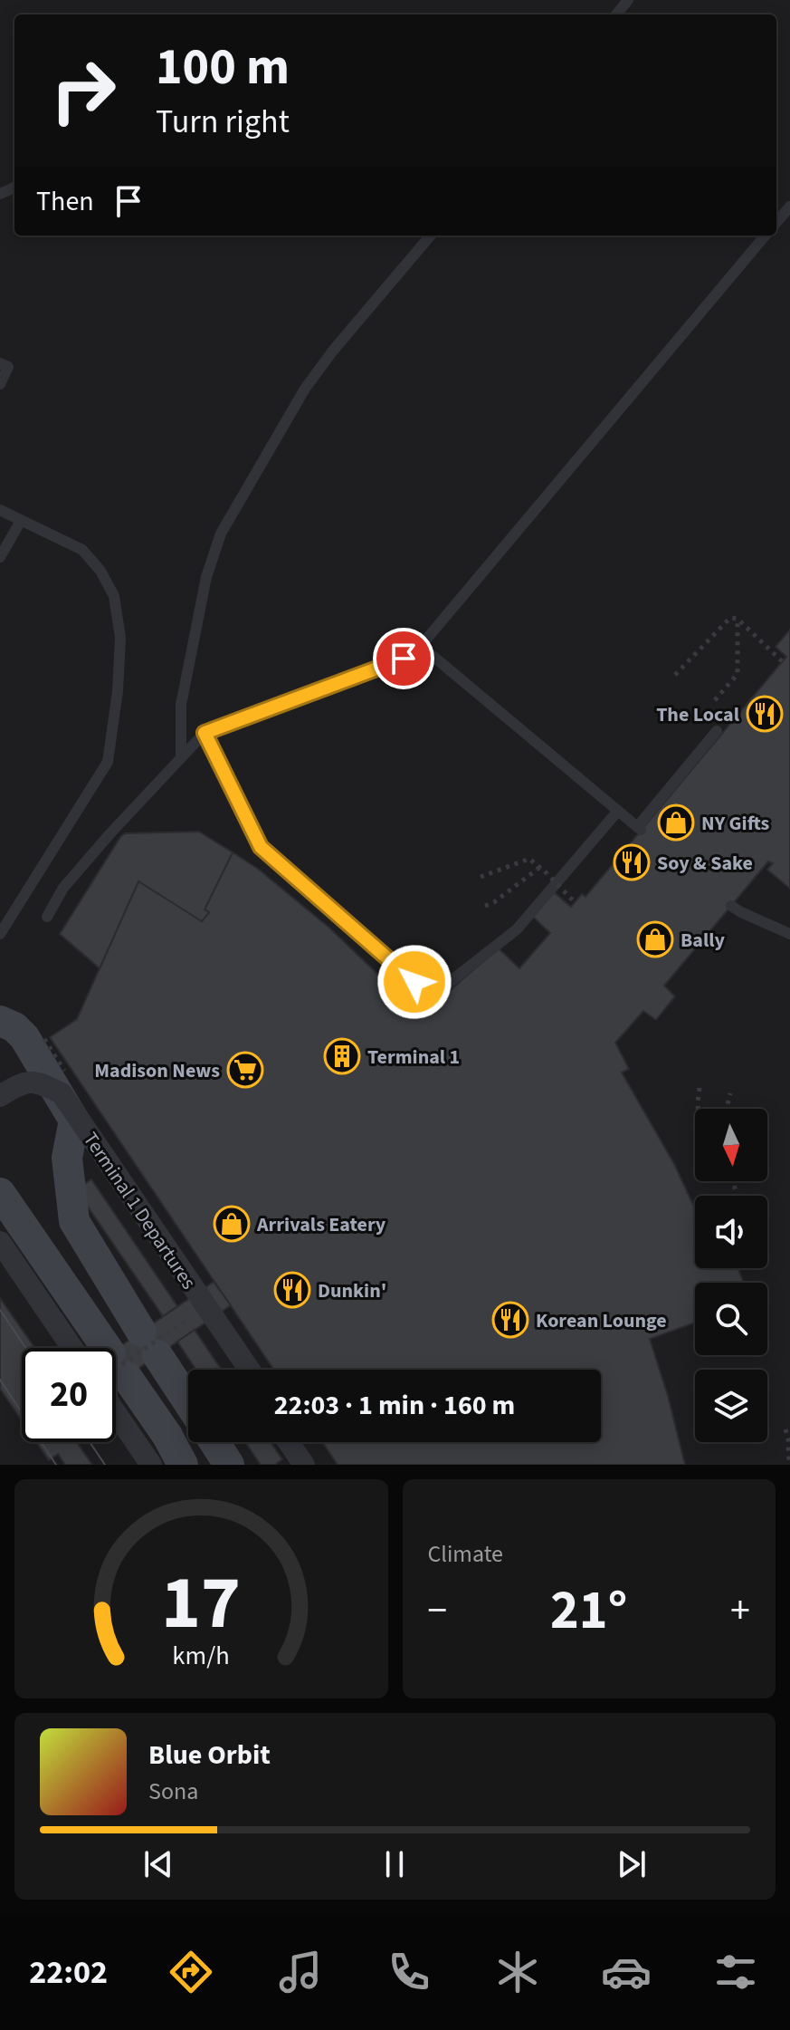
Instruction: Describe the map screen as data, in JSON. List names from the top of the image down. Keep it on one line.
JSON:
{"streets":{"street":["Terminal 1 Departures"]},"places":{"restaurant":["The Local","Soy & Sake","Dunkin'","Korean Lounge"],"shop":["NY Gifts","Bally","Arrivals Eatery"],"building":["Terminal 1"],"supermarket":["Madison News"]},"north":"bottom","page":{"turn":["100 m","Turn right"],"then":"Then","limit":"20","trip":"22:03 · 1 min · 160 m","tile":"Climate","heat":["−","21°","+"],"song":["Blue Orbit","Sona"],"tabs":"22:02","gauge":["17","km/h"]}}
